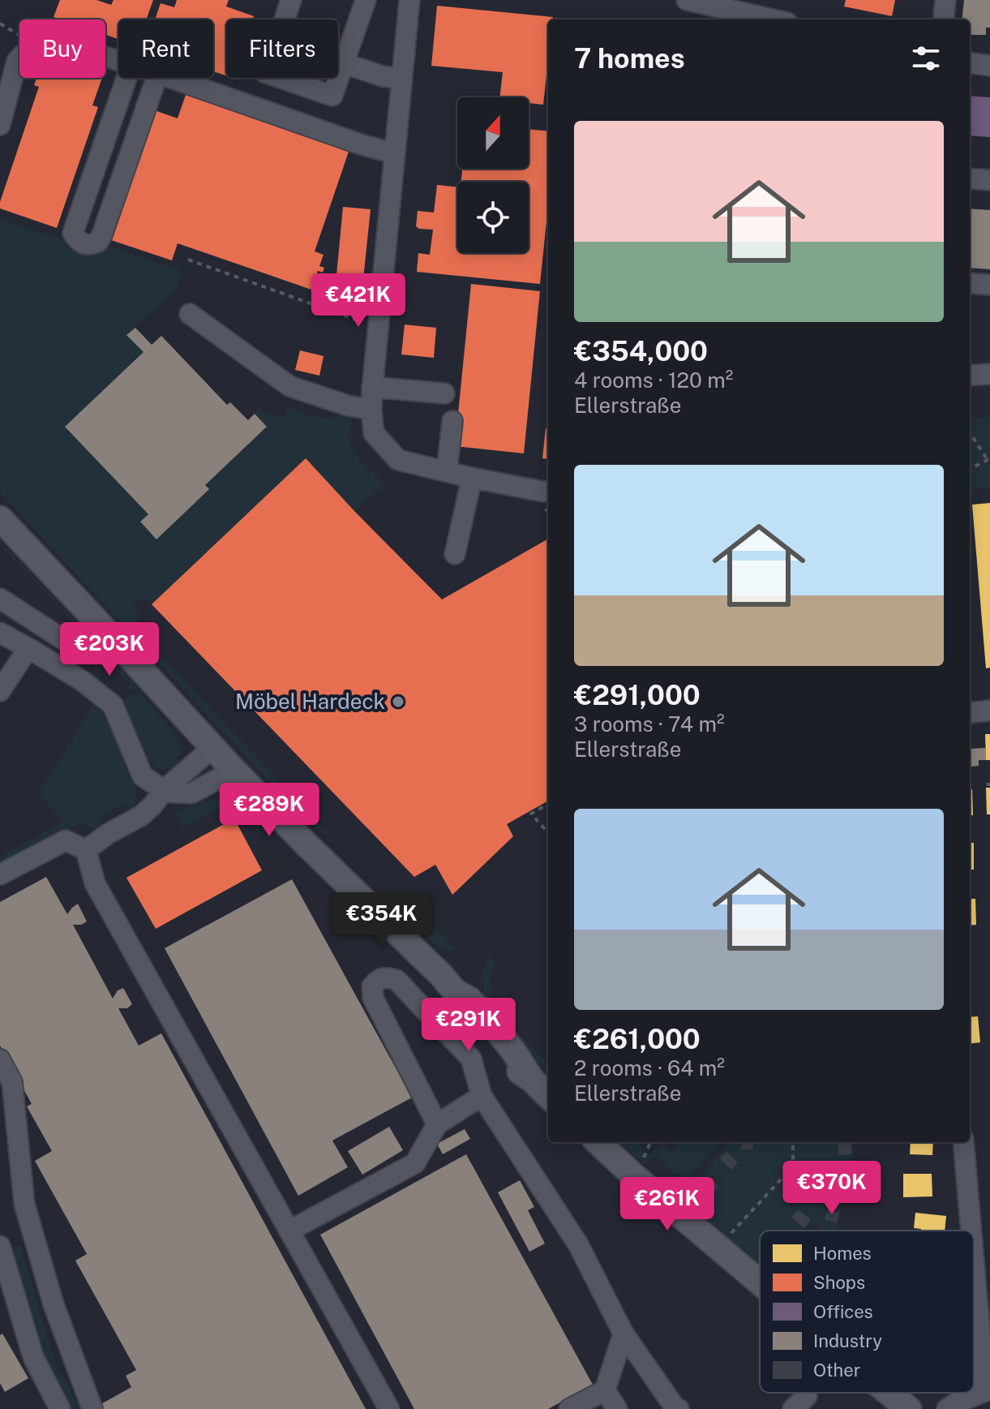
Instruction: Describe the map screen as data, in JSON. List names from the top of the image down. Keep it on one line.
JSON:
{"places":["Möbel Hardeck"],"legend":["Homes","Shops","Offices","Industry","Other"],"north":"top","page":{"chip":["Buy","Rent","Filters"],"heading":"7 homes","list":[{"name":"€354,000","note":"4 rooms · 120 m² · Ellerstraße"},{"name":"€291,000","note":"3 rooms · 74 m² · Ellerstraße"},{"name":"€261,000","note":"2 rooms · 64 m² · Ellerstraße"}],"price":["€421K","€203K","€289K","€354K","€291K","€370K","€261K"]}}
